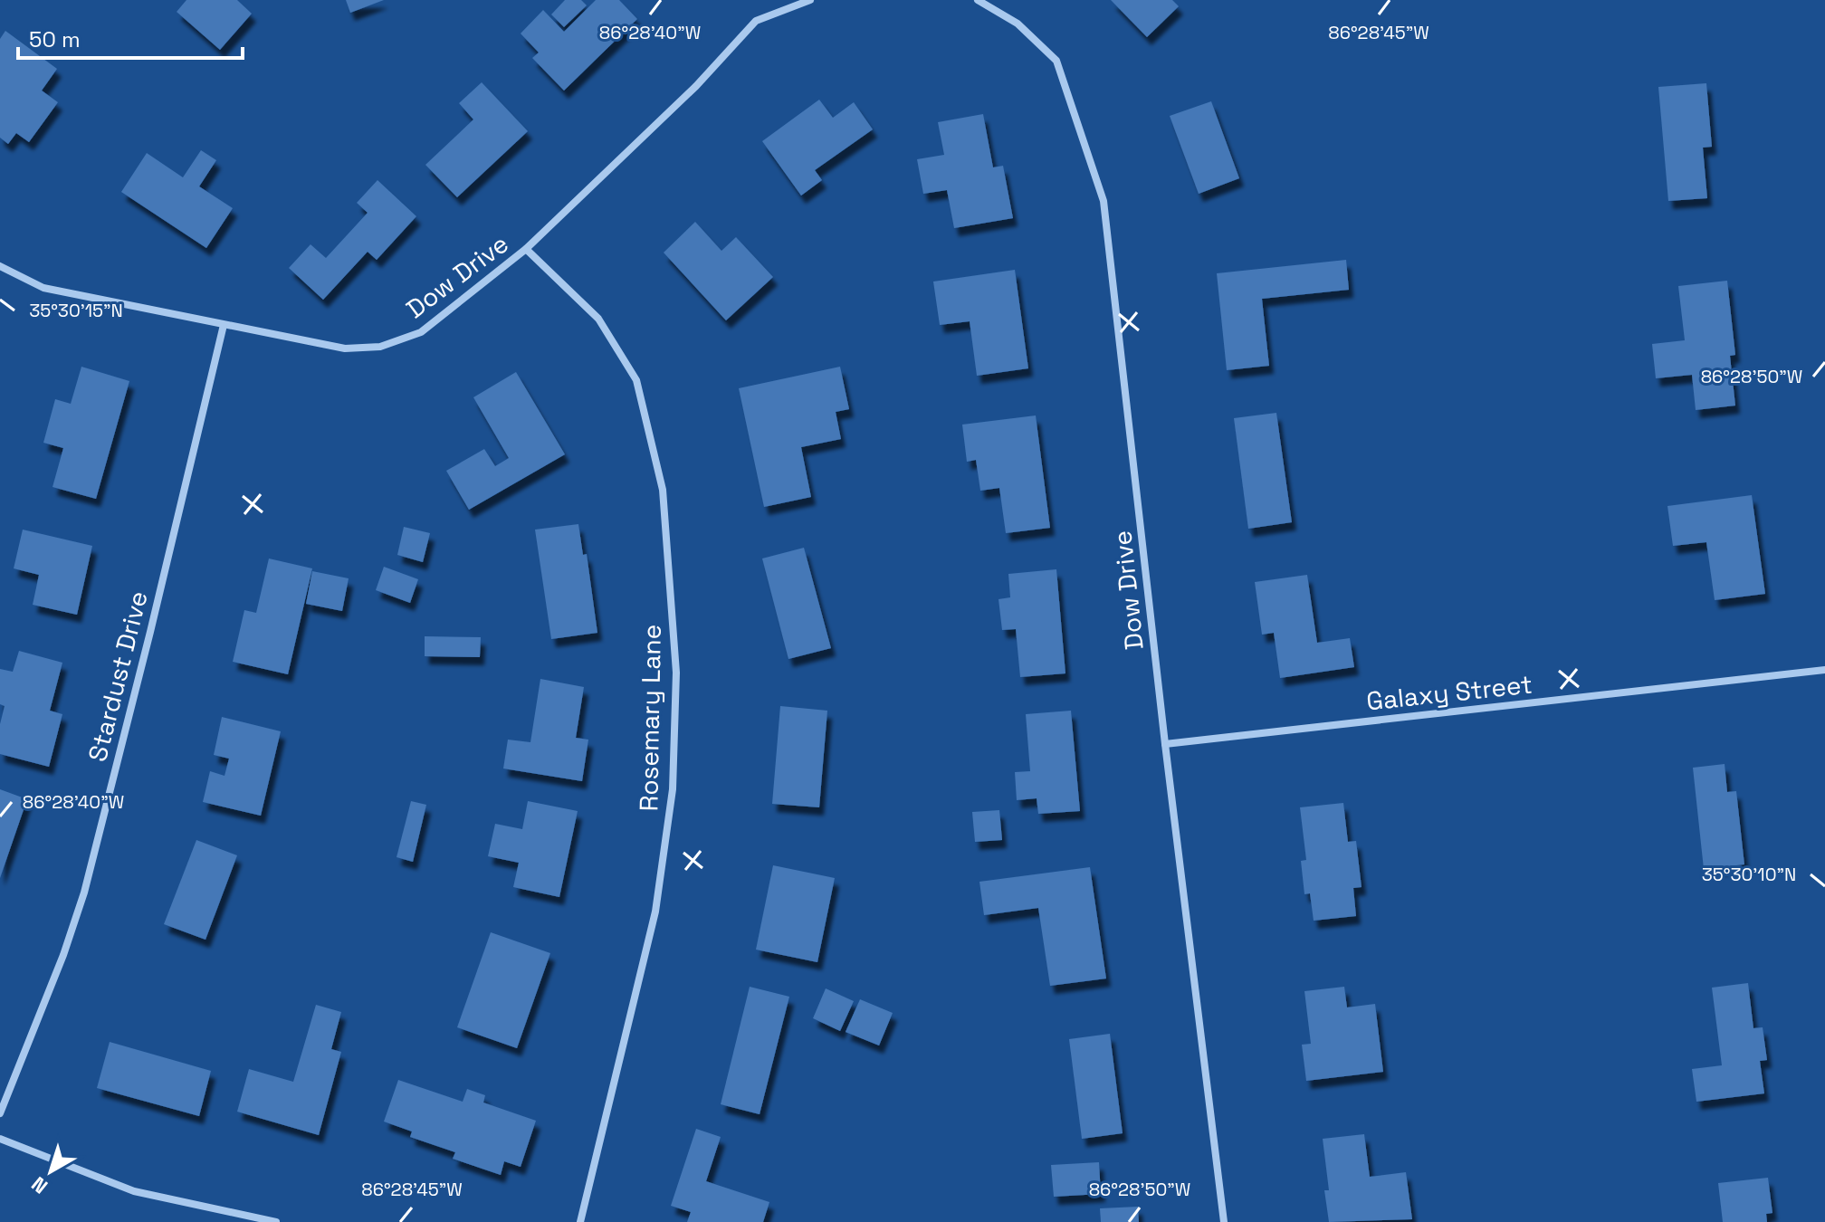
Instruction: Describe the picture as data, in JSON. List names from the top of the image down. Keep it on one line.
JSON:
{"streets":{"street":["Dow Drive","Stardust Drive","Galaxy Street","Rosemary Lane"]},"crossings":[["Dow Drive","Stardust Drive"],["Dow Drive","Galaxy Street"],["Dow Drive","Rosemary Lane"]],"scale_bar":"50 m","north":"bottom left","coordinates":["86°28'40\"W","86°28'45\"W","35°30'15\"N","86°28'50\"W","35°30'10\"N"]}
